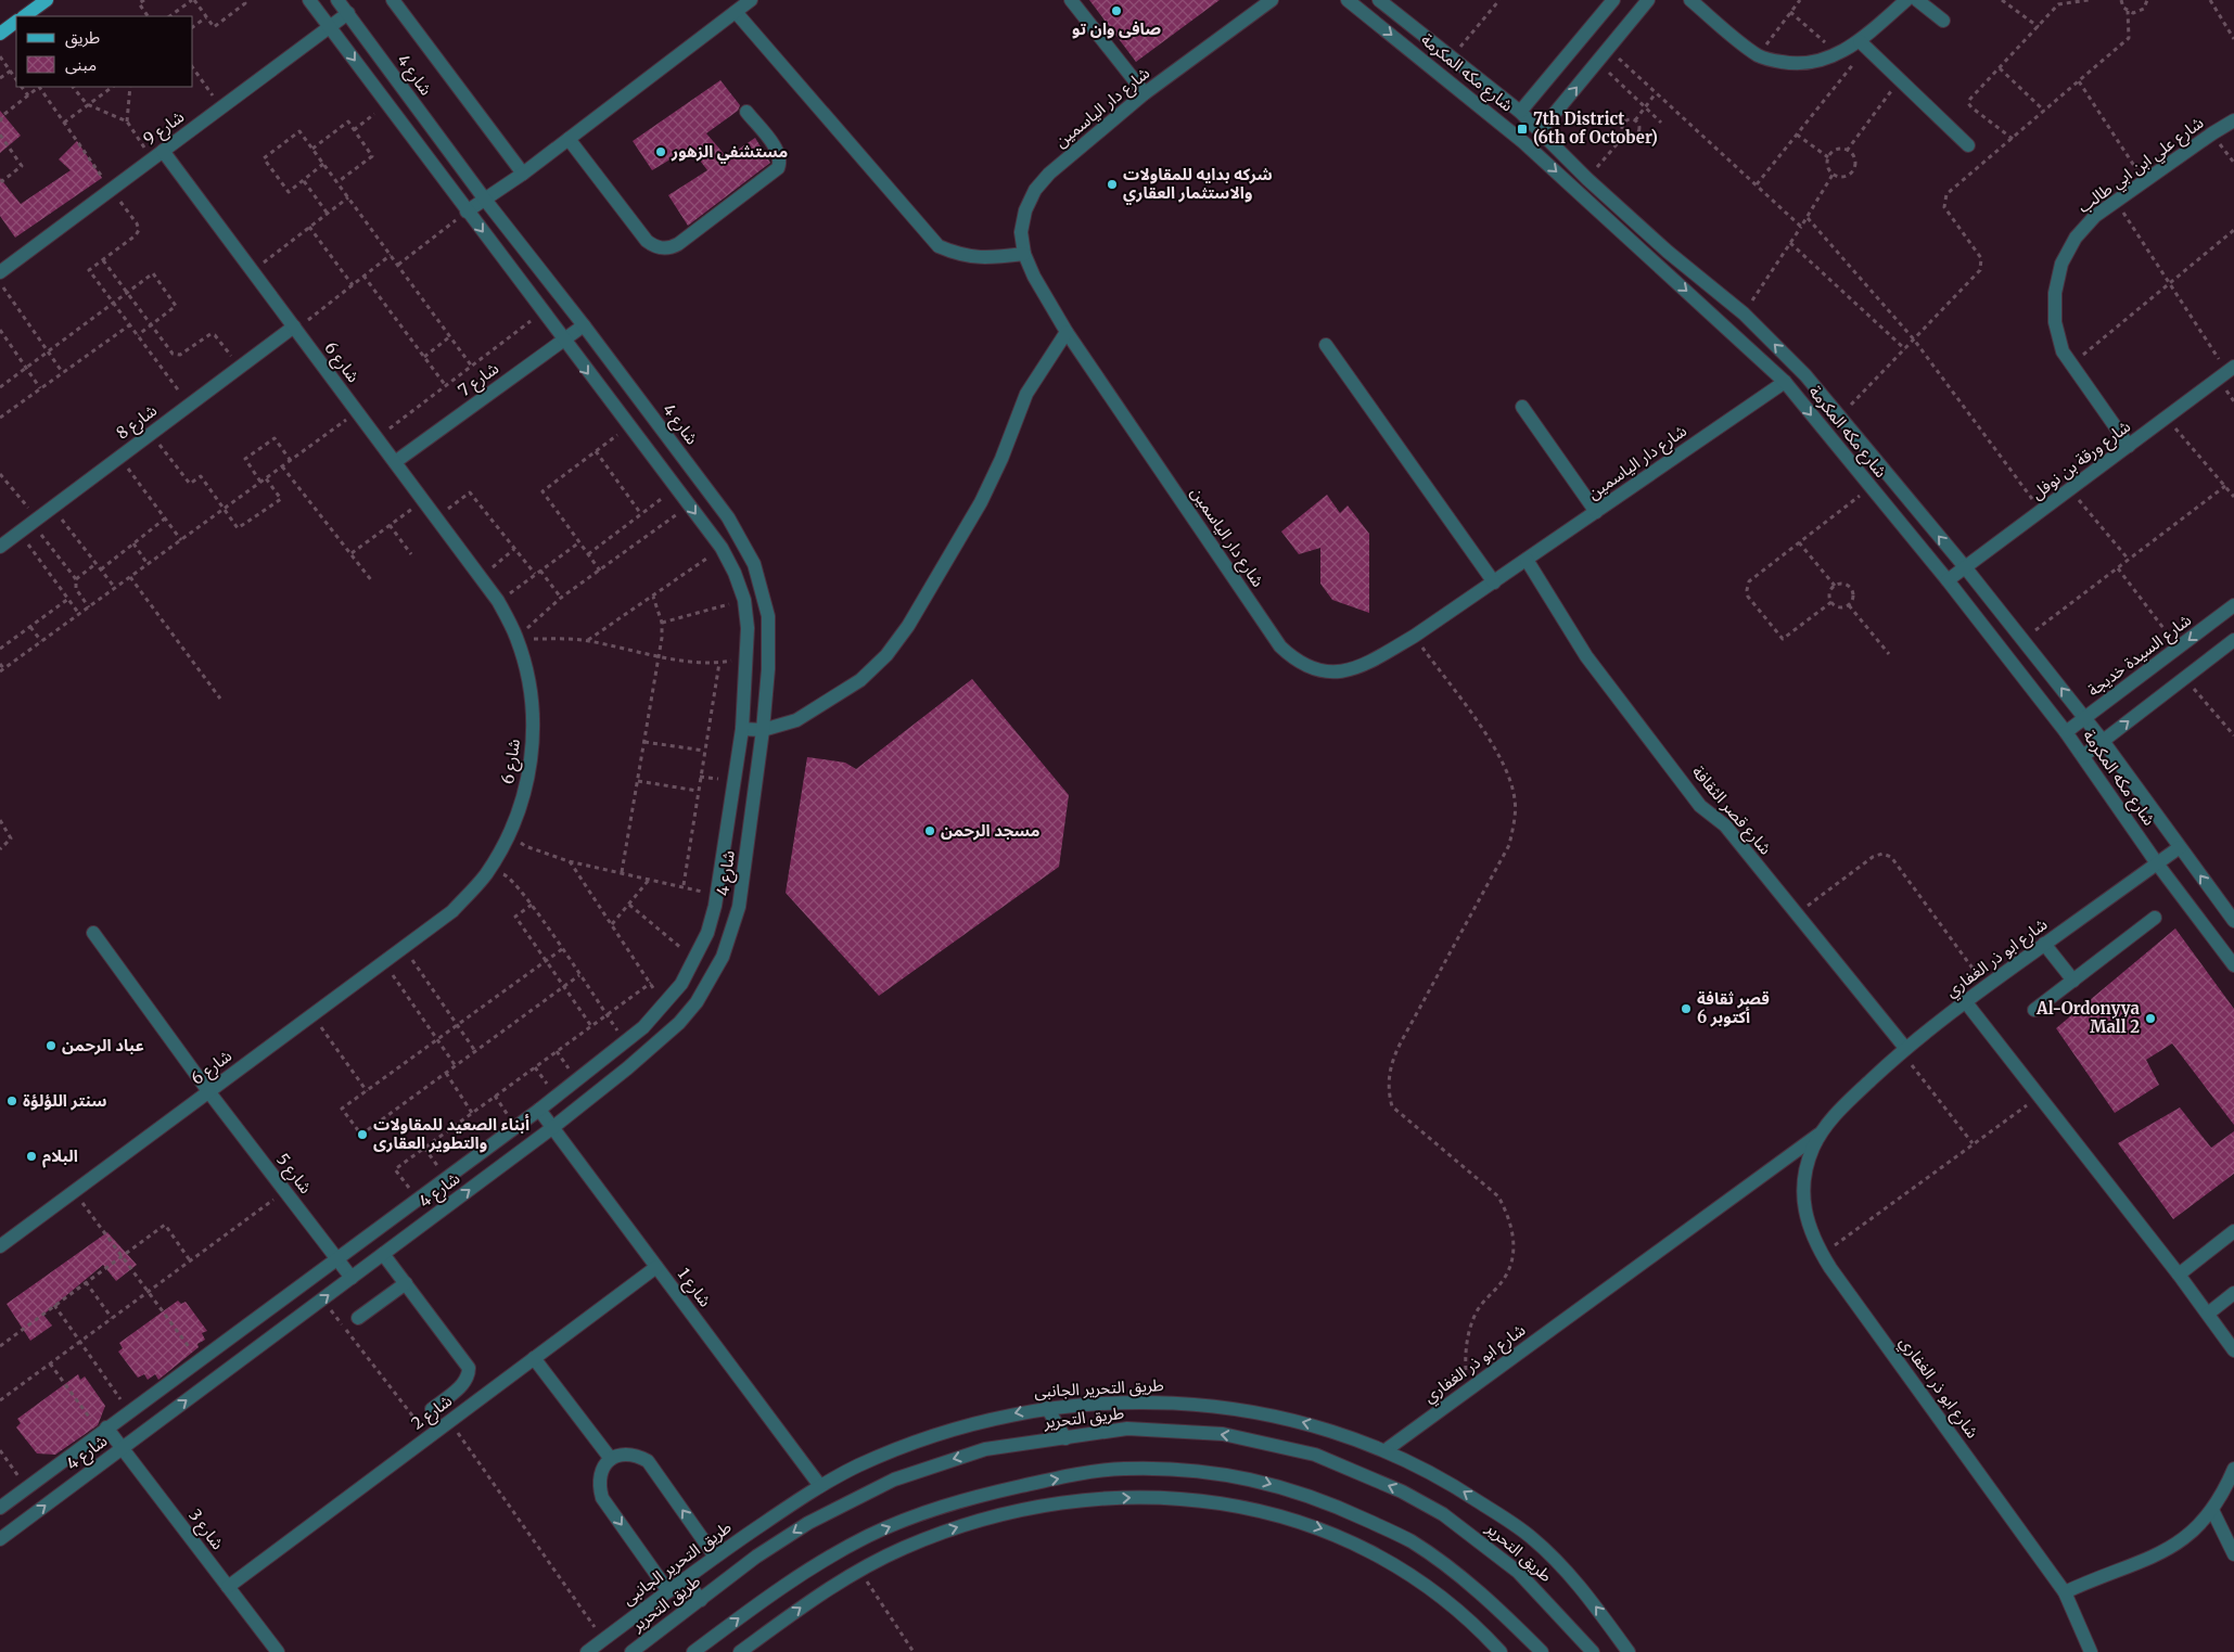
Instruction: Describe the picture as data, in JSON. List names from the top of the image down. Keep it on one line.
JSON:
{"streets":{"street":["شارع مكه المكرمة","شارع 4","شارع دار الياسمين","شارع 9","شارع علي ابن ابي طالب","شارع 6","شارع 7","شارع 8","شارع ورقة بن نوفل","شارع السيدة خديجة","شارع قصر الثقافة","شارع ابو ذر الغفاري","شارع 5","شارع 1","طريق التحرير الجانبى","شارع 2","طريق التحرير","شارع 3"]},"crossings":[["شارع مكه المكرمة","شارع دار الياسمين"],["شارع مكه المكرمة","شارع ورقة بن نوفل"],["شارع مكه المكرمة","شارع السيدة خديجة"],["شارع مكه المكرمة","شارع ابو ذر الغفاري"],["شارع 4","شارع 9"],["شارع 4","شارع 7"],["شارع 4","شارع 5"],["شارع 4","شارع 1"],["شارع 4","شارع 3"],["شارع دار الياسمين","شارع قصر الثقافة"],["شارع 9","شارع 6"],["شارع علي ابن ابي طالب","شارع ورقة بن نوفل"],["شارع 6","شارع 7"],["شارع 6","شارع 8"],["شارع 6","شارع 5"],["شارع قصر الثقافة","شارع ابو ذر الغفاري"],["شارع ابو ذر الغفاري","طريق التحرير الجانبى"],["شارع 1","طريق التحرير الجانبى"],["شارع 1","شارع 2"],["شارع 2","شارع 3"]],"places":{"other":["صافى وان تو","مستشفي الزهور","شركه بدايه للمقاولات والاستثمار العقاري","مسجد الرحمن","قصر ثقافة 6 أكتوبر","Al-Ordonyya Mall 2","عباد الرحمن","سنتر اللؤلؤة","أبناء الصعيد للمقاولات والتطوير العقارى","البلام"],"transit":["7th District (6th of October)"]},"legend":["طريق","مبنى"]}
